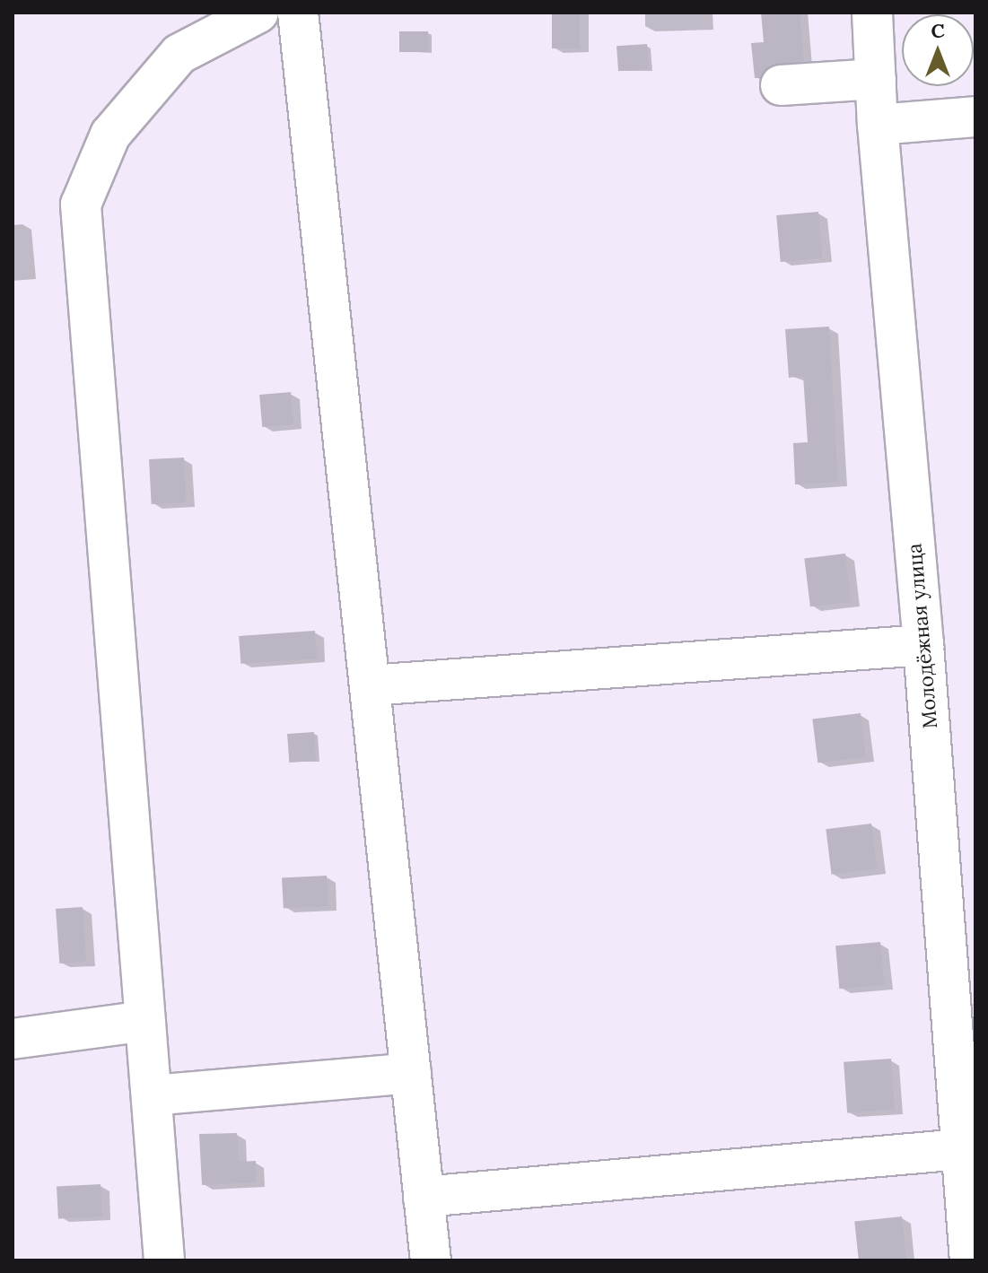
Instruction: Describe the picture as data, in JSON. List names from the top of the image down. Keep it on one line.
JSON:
{"streets":{"street":["Молодёжная улица"]},"north":"top"}
